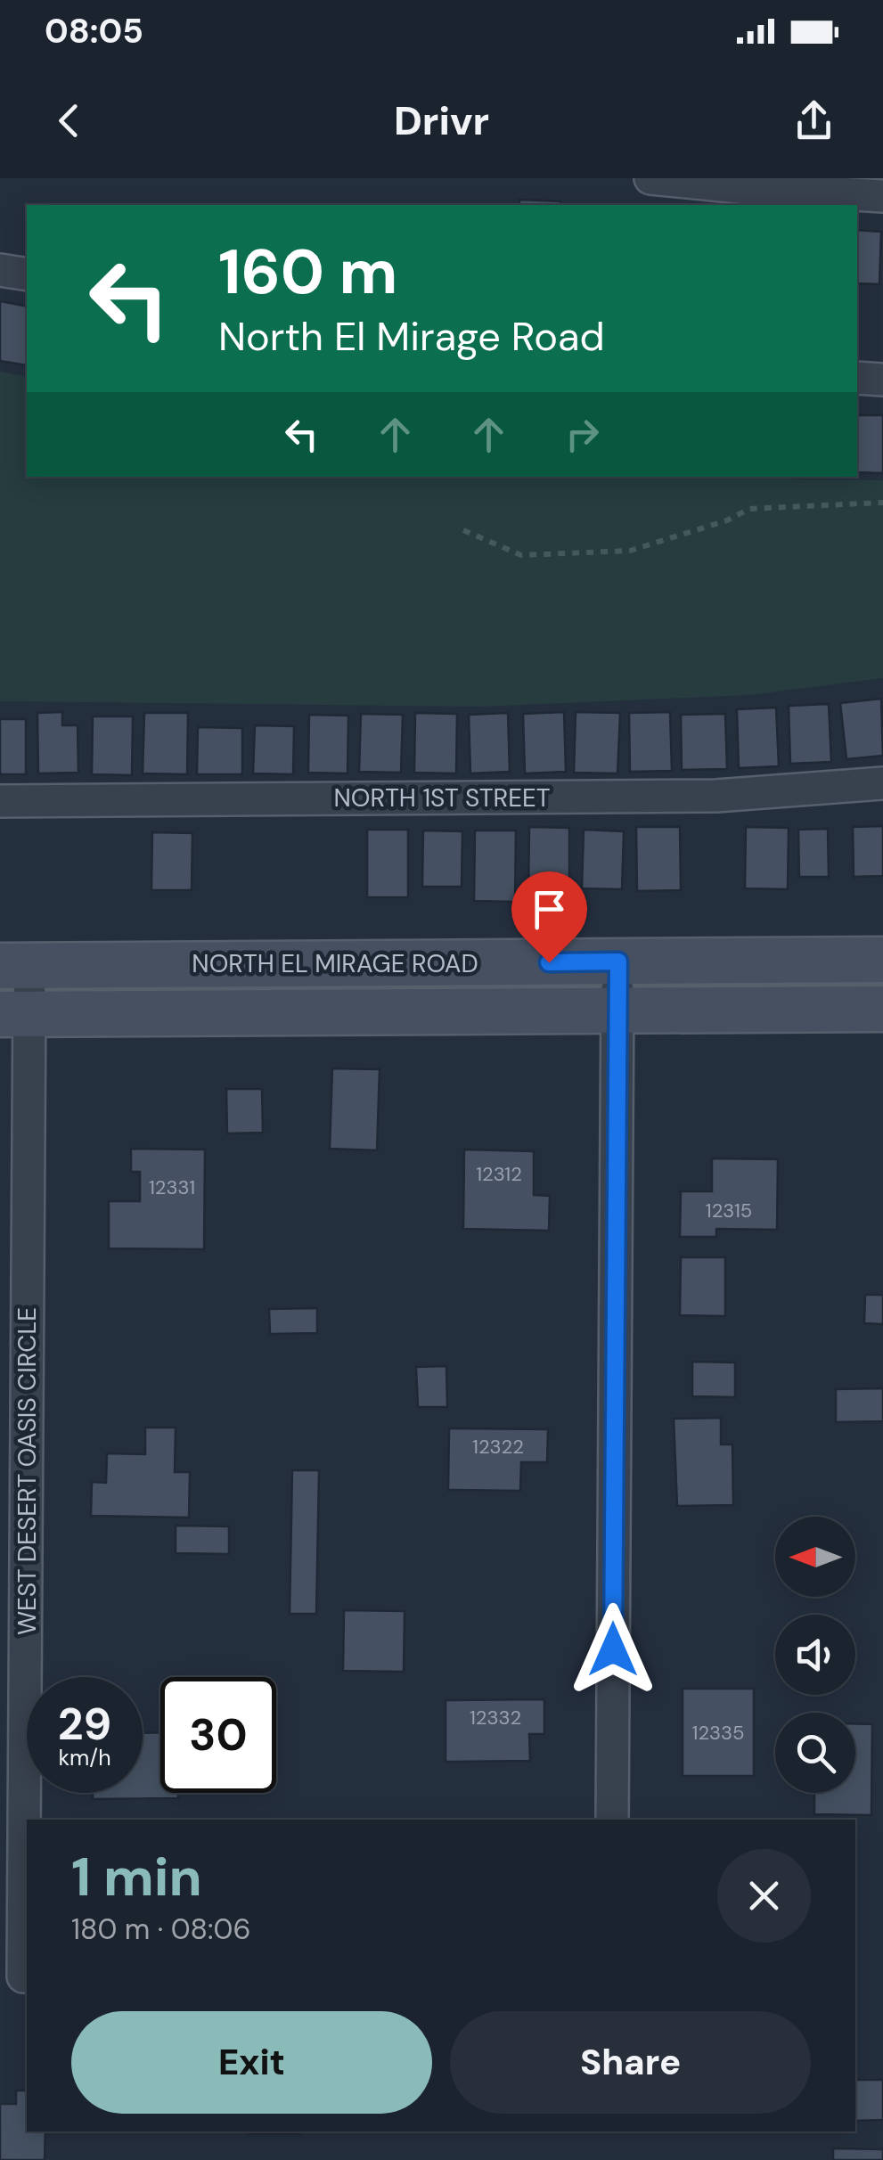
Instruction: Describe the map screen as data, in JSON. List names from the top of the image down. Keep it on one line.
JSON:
{"streets":{"main road":["NORTH EL MIRAGE ROAD"],"street":["NORTH 1ST STREET","WEST DESERT OASIS CIRCLE"]},"crossings":[["NORTH EL MIRAGE ROAD","WEST DESERT OASIS CIRCLE"]],"house_numbers":["12312","12331","12315","12322","12332","12335"],"north":"left","page":{"status":"08:05","header":"Drivr","turn":["160 m","North El Mirage Road"],"speed":"29 km/h","limit":"30","heading":["1 min","180 m · 08:06"],"buttons":["Exit","Share"]}}
